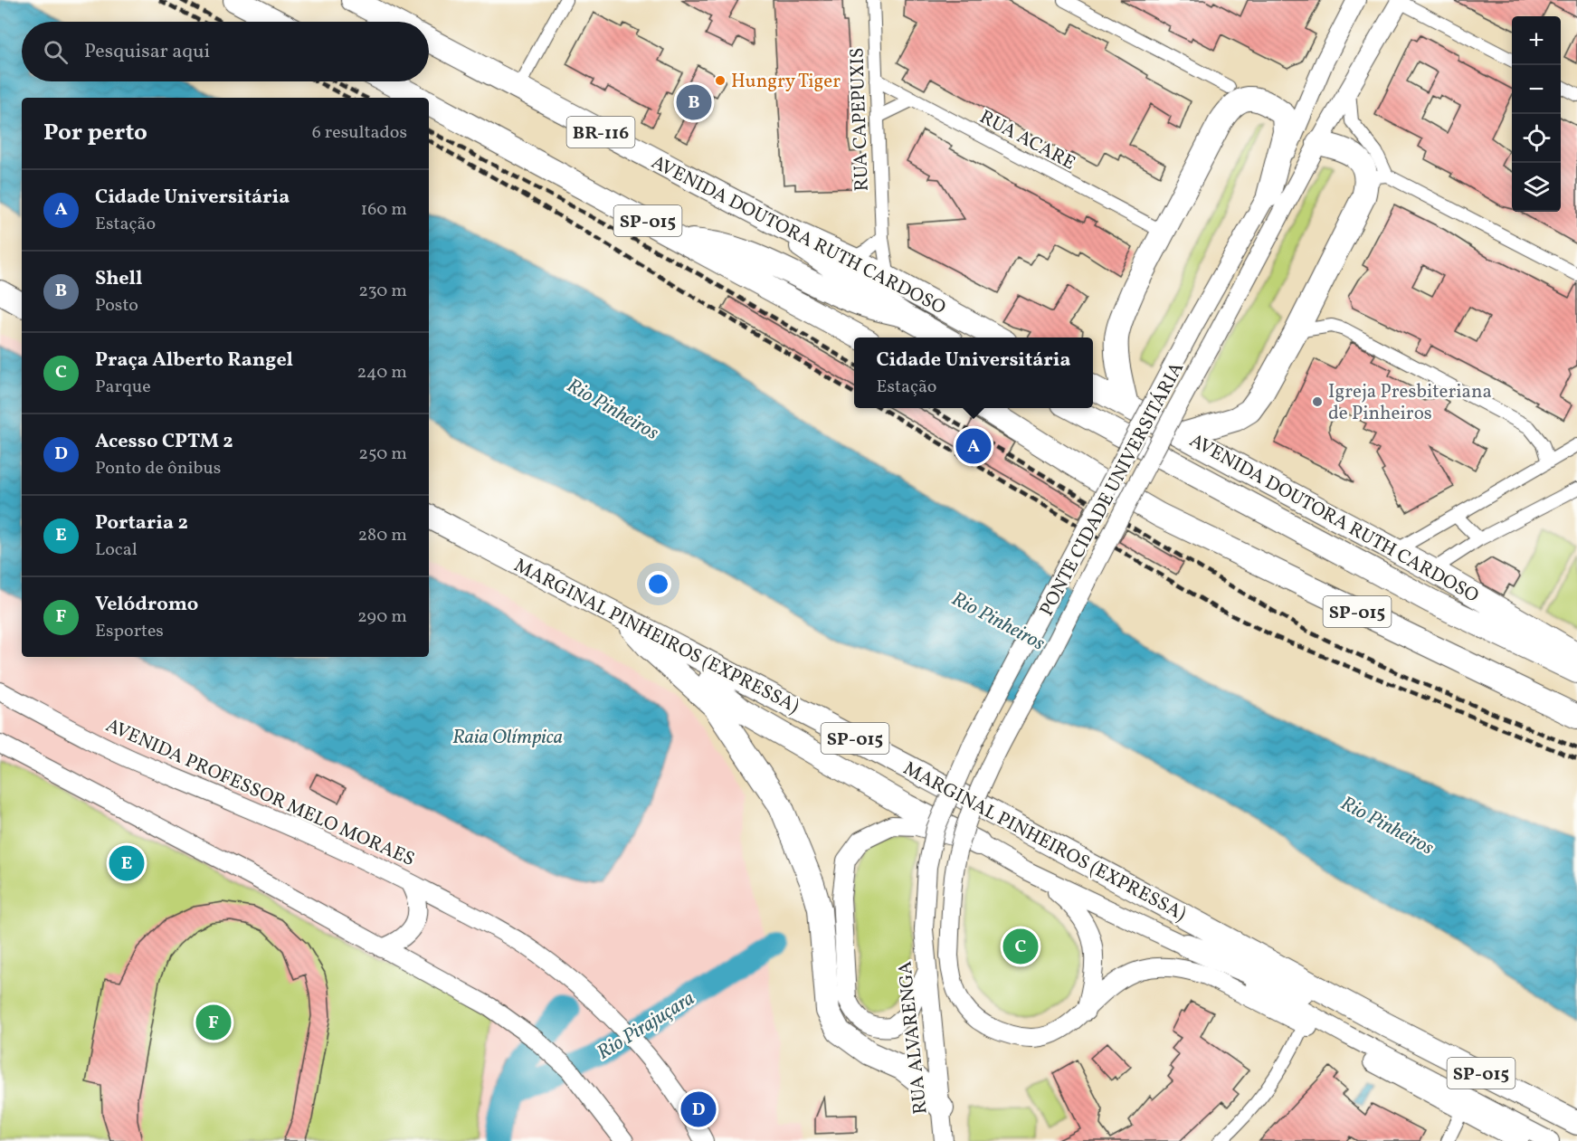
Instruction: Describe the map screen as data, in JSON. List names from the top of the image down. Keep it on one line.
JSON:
{"streets":{"highway":["BR-116","SP-015","AVENIDA DOUTORA RUTH CARDOSO","MARGINAL PINHEIROS (EXPRESSA)"],"main road":["PONTE CIDADE UNIVERSITÁRIA","AVENIDA PROFESSOR MELO MORAES","RUA ALVARENGA"],"street":["RUA CAPEPUXIS","RUA ACARE"]},"crossings":[["RUA CAPEPUXIS","RUA ACARE"],["RUA CAPEPUXIS","AVENIDA DOUTORA RUTH CARDOSO"],["PONTE CIDADE UNIVERSITÁRIA","RUA ALVARENGA"]],"water":["Rio Pinheiros","Raia Olímpica","Rio Pirajuçara"],"places":["Hungry Tiger","Igreja Presbiteriana de Pinheiros"],"page":{"map_buttons":["+","−"],"search":"Pesquisar aqui","pins":["B","A","E","C","F","D"],"heading":["Por perto","6 resultados"],"list":[{"mark":"A","name":"Cidade Universitária","note":"Estação","value":"160 m"},{"mark":"B","name":"Shell","note":"Posto","value":"230 m"},{"mark":"C","name":"Praça Alberto Rangel","note":"Parque","value":"240 m"},{"mark":"D","name":"Acesso CPTM 2","note":"Ponto de ônibus","value":"250 m"},{"mark":"E","name":"Portaria 2","note":"Local","value":"280 m"},{"mark":"F","name":"Velódromo","note":"Esportes","value":"290 m"}],"popup":["Cidade Universitária","Estação"]}}
